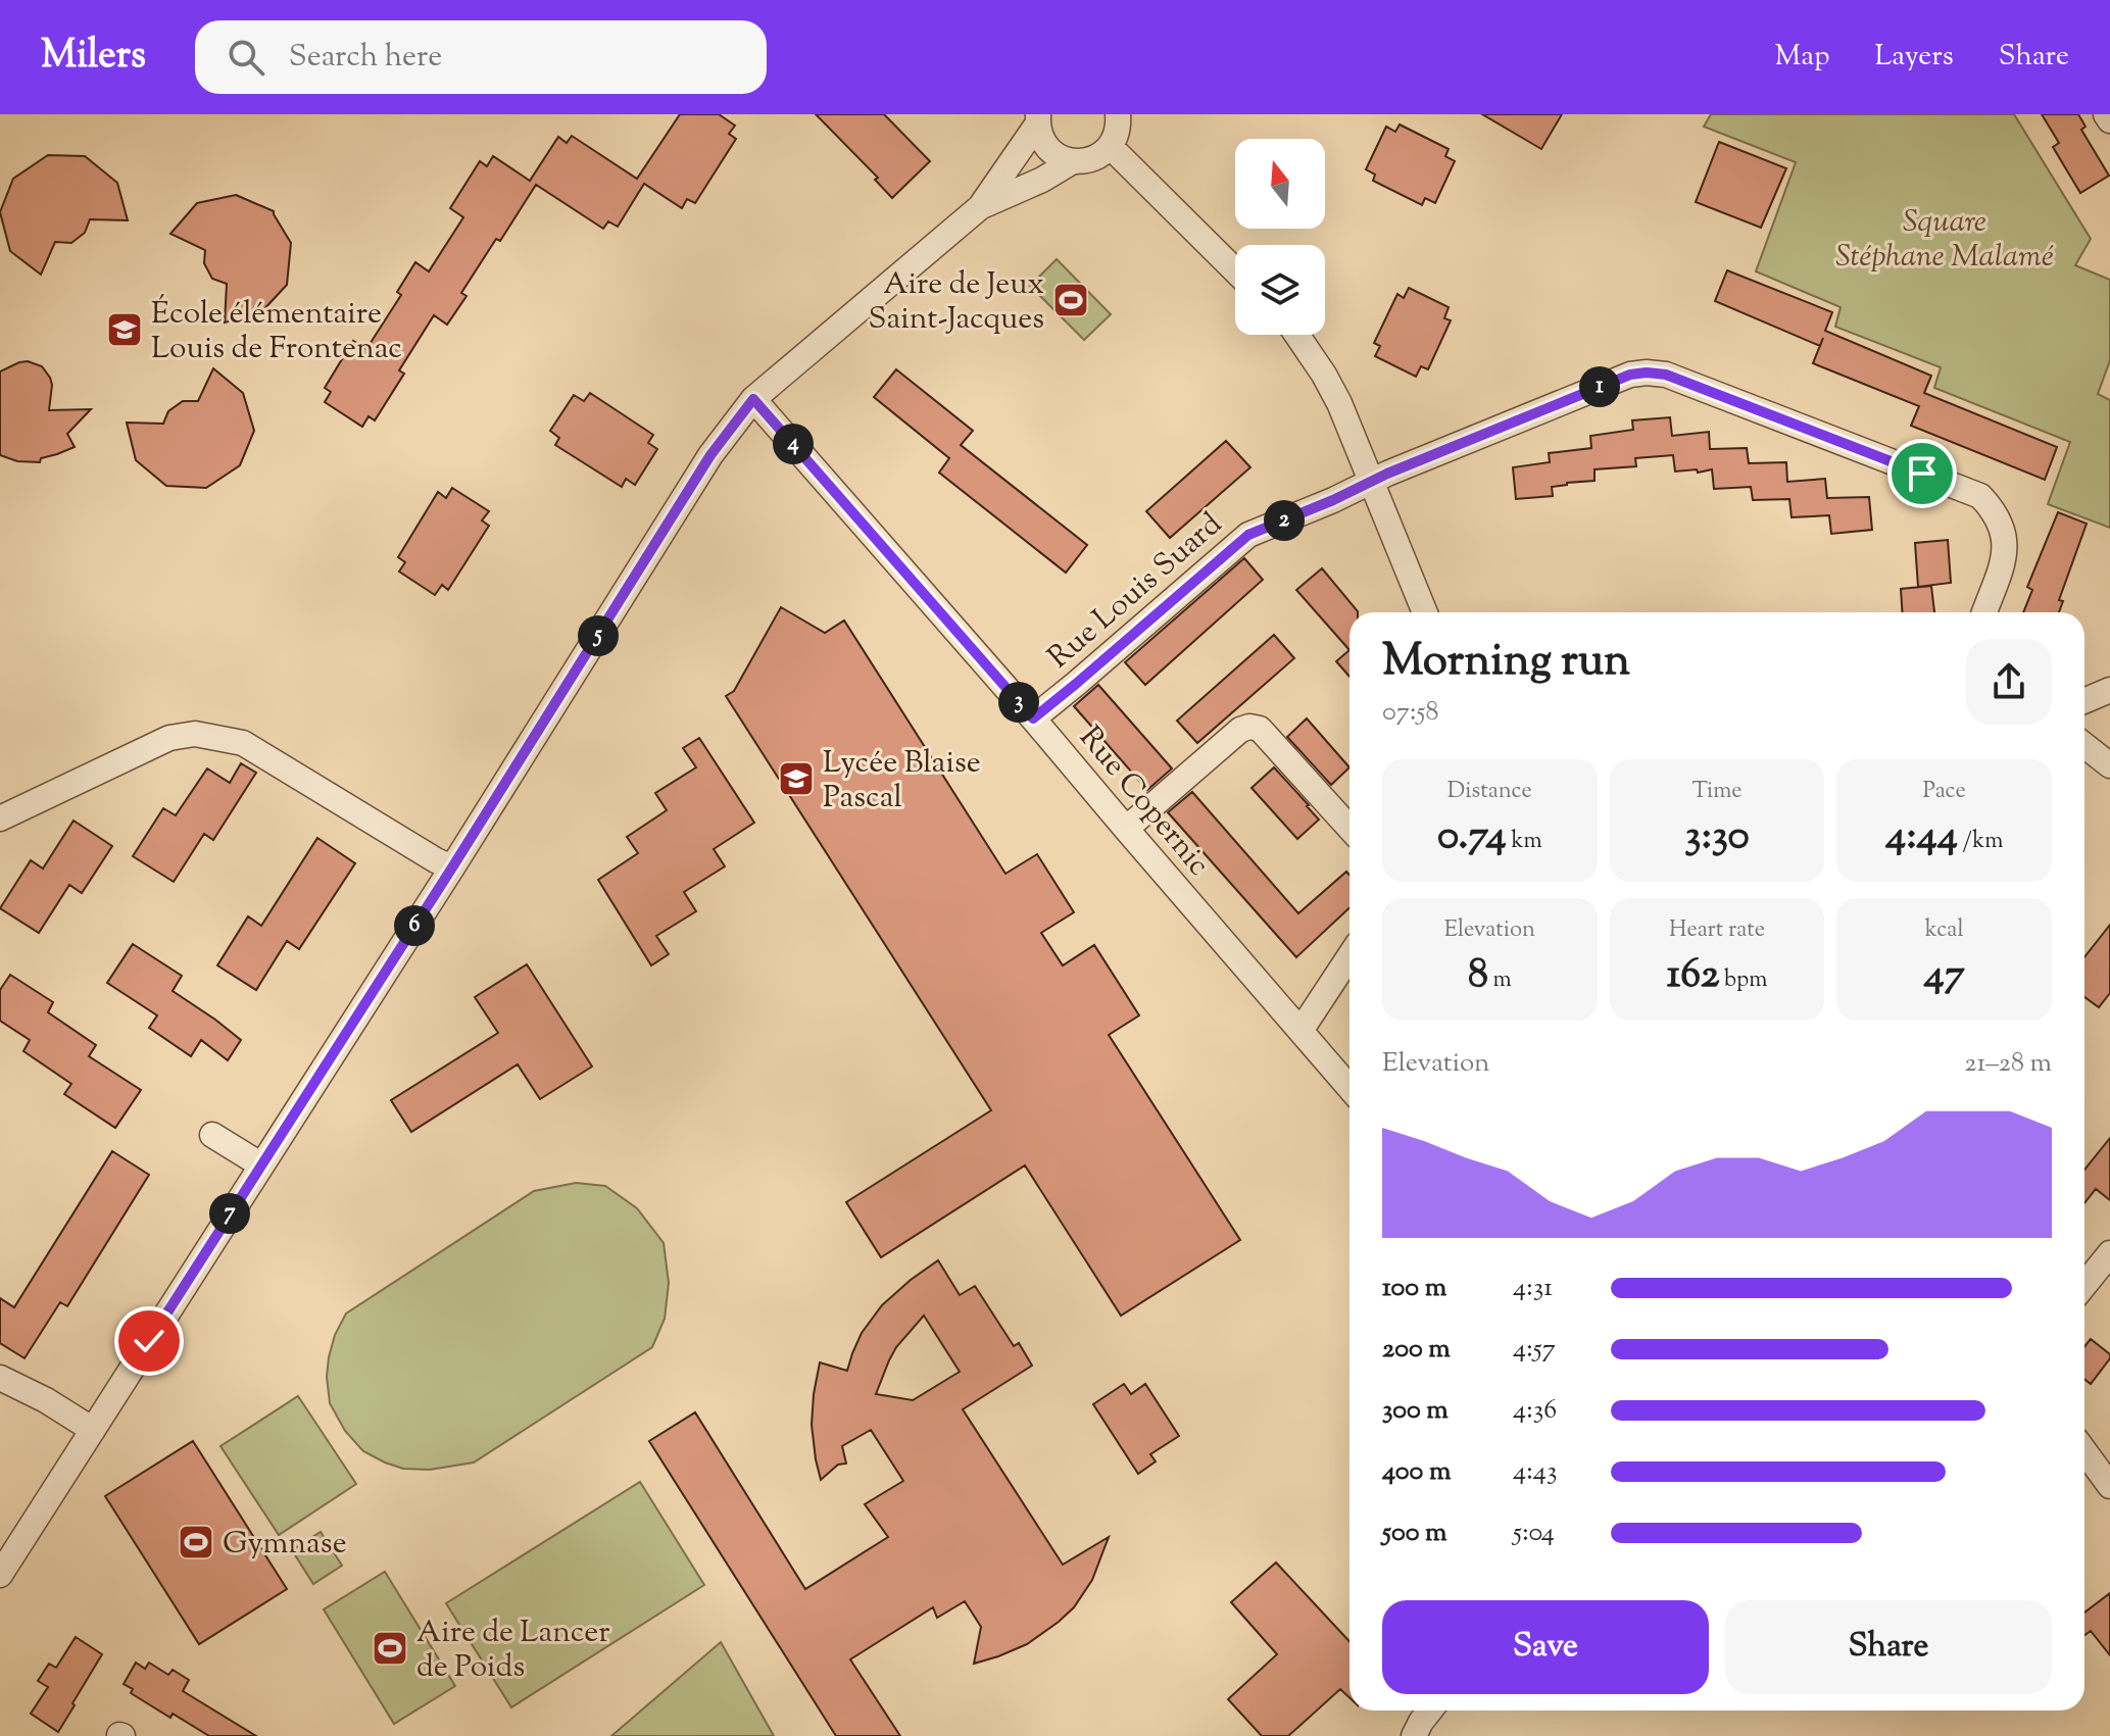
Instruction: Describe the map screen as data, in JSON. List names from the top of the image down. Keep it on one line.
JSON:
{"streets":{"street":["Rue Louis Suard","Rue Copernic"]},"crossings":[["Rue Louis Suard","Rue Copernic"]],"parks":["Square Stéphane Malamé"],"places":{"sports":["Aire de Jeux Saint-Jacques","Gymnase","Aire de Lancer de Poids"],"school or university":["École élémentaire Louis de Frontenac","Lycée Blaise Pascal"]},"north":"top","page":{"header":"Milers","search":"Search here","nav":["Map","Layers","Share"],"pins":["1","4","2","5","3","6","7"],"heading":["Morning run","07:58"],"stats":[["Distance","0.74 km"],["Time","3:30"],["Pace","4:44 /km"],["Elevation","8 m"],["Heart rate","162 bpm"],["kcal","47"]],"chart":["Elevation","21–28 m"],"list":[{"name":"100 m","note":"4:31"},{"name":"200 m","note":"4:57"},{"name":"300 m","note":"4:36"},{"name":"400 m","note":"4:43"},{"name":"500 m","note":"5:04"}],"buttons":["Save","Share"]}}
